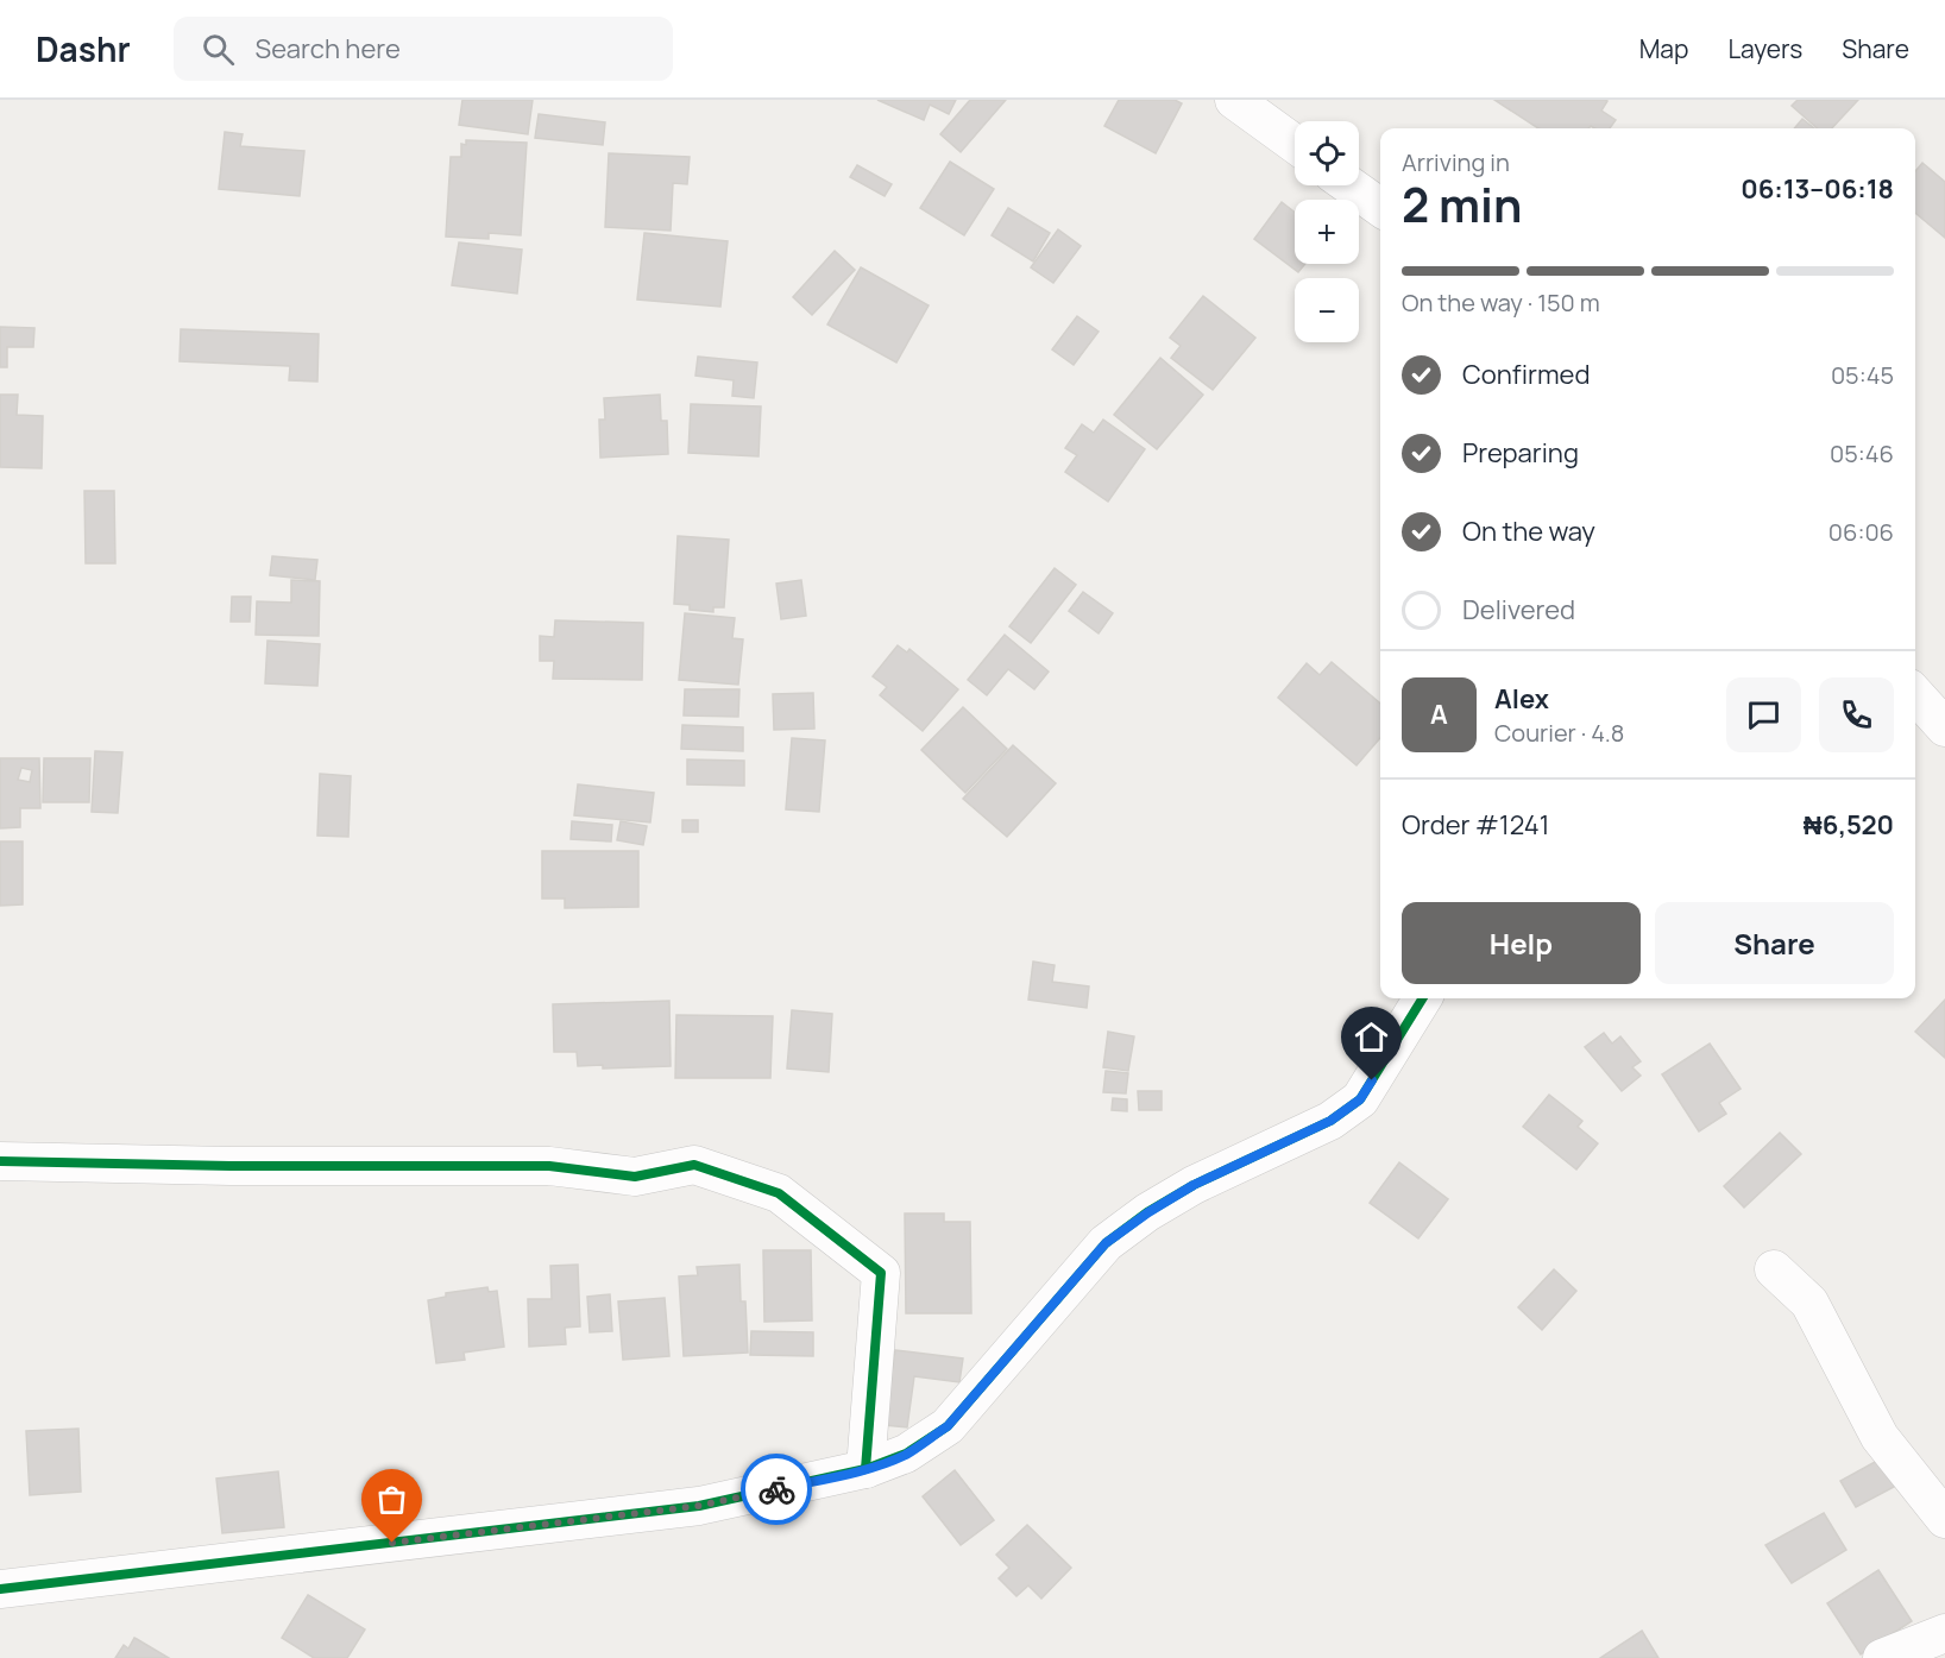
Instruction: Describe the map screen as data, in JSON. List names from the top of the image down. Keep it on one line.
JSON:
{"page":{"header":"Dashr","search":"Search here","nav":["Map","Layers","Share"],"map_buttons":["+","−"],"heading":["2 min","Arriving in","06:13–06:18"],"panel":["Alex","Courier · 4.8","Order #1241","₦6,520"],"bar":"On the way · 150 m","list":[["Confirmed","05:45"],["Preparing","05:46"],["On the way","06:06"],"Delivered"],"round":"A","buttons":["Help","Share"]}}
